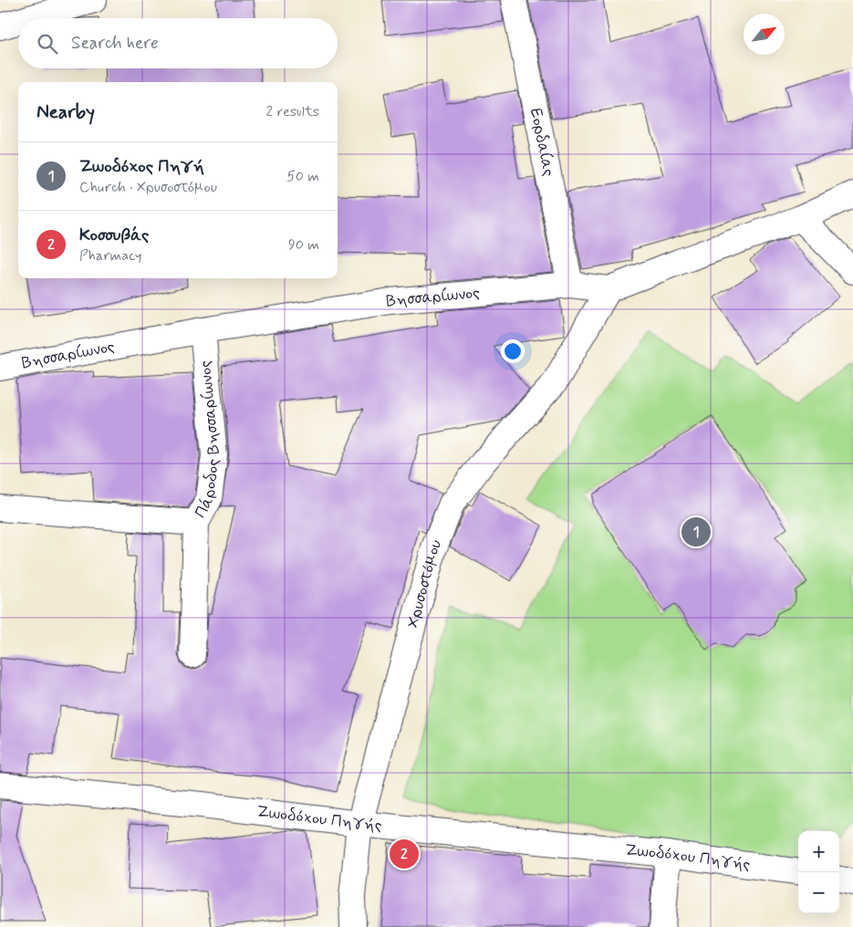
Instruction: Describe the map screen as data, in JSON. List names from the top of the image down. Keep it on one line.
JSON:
{"streets":{"street":["Εορδαίας","Βησσαρίωνος","Πάροδος Βησσαρίωνος","Χρυσοστόμου","Ζωοδόχου Πηγής"]},"crossings":[["Εορδαίας","Βησσαρίωνος"],["Βησσαρίωνος","Πάροδος Βησσαρίωνος"],["Βησσαρίωνος","Χρυσοστόμου"],["Χρυσοστόμου","Ζωοδόχου Πηγής"]],"north":"top right","page":{"search":"Search here","heading":["Nearby","2 results"],"list":[{"mark":"1","name":"Ζωοδόχος Πηγή","note":"Church · Χρυσοστόμου","value":"50 m"},{"mark":"2","name":"Κοσσυβάς","note":"Pharmacy","value":"90 m"}],"pins":["1","2"],"map_buttons":["+","−"]}}
